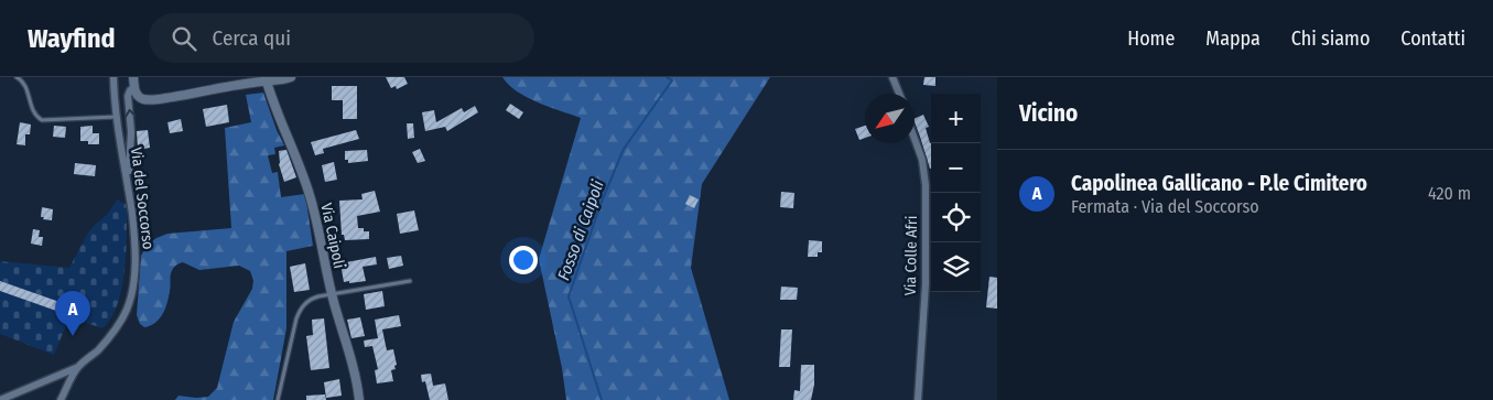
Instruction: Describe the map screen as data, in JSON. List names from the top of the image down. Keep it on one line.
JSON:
{"streets":{"street":["Via del Soccorso","Via Caipoli","Via Colle Afri"]},"water":["Fosso di Caipoli"],"north":"bottom left","page":{"header":"Wayfind","search":"Cerca qui","nav":["Home","Mappa","Chi siamo","Contatti"],"heading":"Vicino","map_buttons":["+","−"],"list":[{"mark":"A","name":"Capolinea Gallicano - P.le Cimitero","note":"Fermata · Via del Soccorso","value":"420 m"}],"pins":"A"}}
